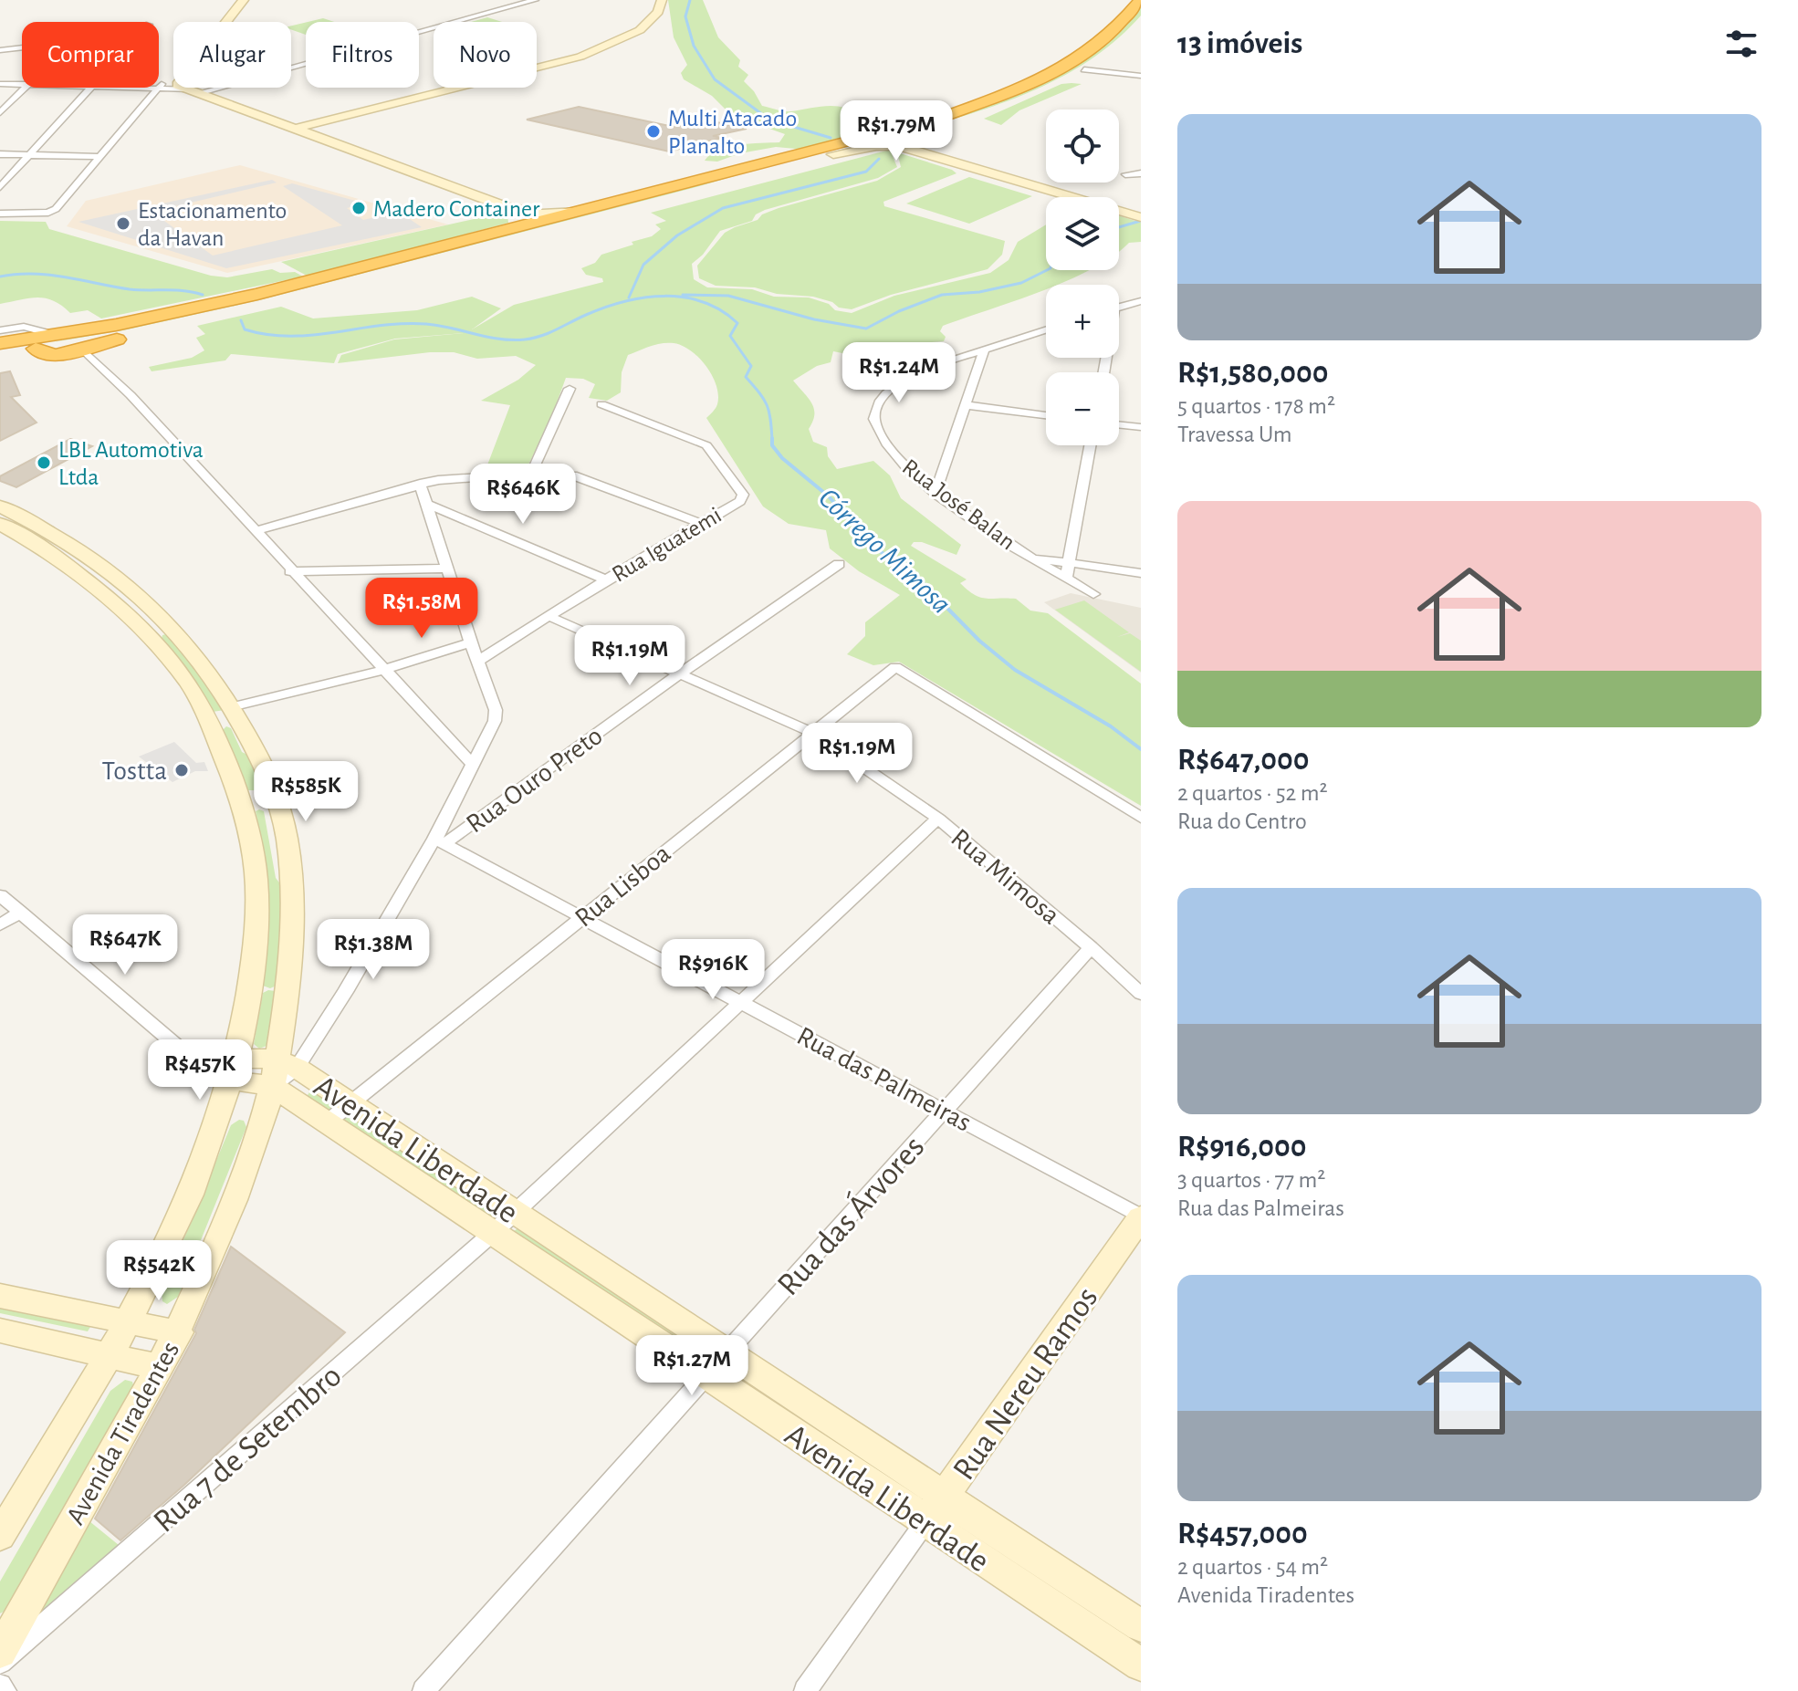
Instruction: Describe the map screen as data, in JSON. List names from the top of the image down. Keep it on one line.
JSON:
{"streets":{"street":["Rua José Balan","Rua Iguatemi","Rua Ouro Preto","Rua Mimosa","Rua Lisboa","Rua das Palmeiras","Avenida Liberdade","Rua das Árvores","Rua Nereu Ramos","Avenida Tiradentes","Rua 7 de Setembro"]},"crossings":[["Rua Iguatemi","Rua Mimosa"],["Rua Ouro Preto","Rua Mimosa"],["Rua Ouro Preto","Rua das Palmeiras"],["Rua Mimosa","Rua Lisboa"],["Rua Mimosa","Rua das Árvores"],["Rua Mimosa","Rua 7 de Setembro"],["Rua Lisboa","Rua das Palmeiras"],["Rua Lisboa","Avenida Liberdade"],["Rua das Palmeiras","Rua das Árvores"],["Rua das Palmeiras","Rua Nereu Ramos"],["Rua das Palmeiras","Rua 7 de Setembro"],["Avenida Liberdade","Rua das Árvores"],["Avenida Liberdade","Rua Nereu Ramos"],["Avenida Liberdade","Avenida Tiradentes"],["Avenida Liberdade","Rua 7 de Setembro"]],"water":["Córrego Mimosa"],"places":["Multi Atacado Planalto","Madero Container","Estacionamento da Havan","LBL Automotiva Ltda","Tostta"],"page":{"heading":"13 imóveis","chip":["Comprar","Alugar","Filtros","Novo"],"list":[{"name":"R$1,580,000","note":"5 quartos · 178 m² · Travessa Um"},{"name":"R$647,000","note":"2 quartos · 52 m² · Rua do Centro"},{"name":"R$916,000","note":"3 quartos · 77 m² · Rua das Palmeiras"},{"name":"R$457,000","note":"2 quartos · 54 m² · Avenida Tiradentes"}],"price":["R$1.79M","R$1.24M","R$646K","R$1.58M","R$1.19M","R$1.19M","R$585K","R$647K","R$1.38M","R$916K","R$457K","R$542K","R$1.27M"],"map_buttons":["+","−"]}}
